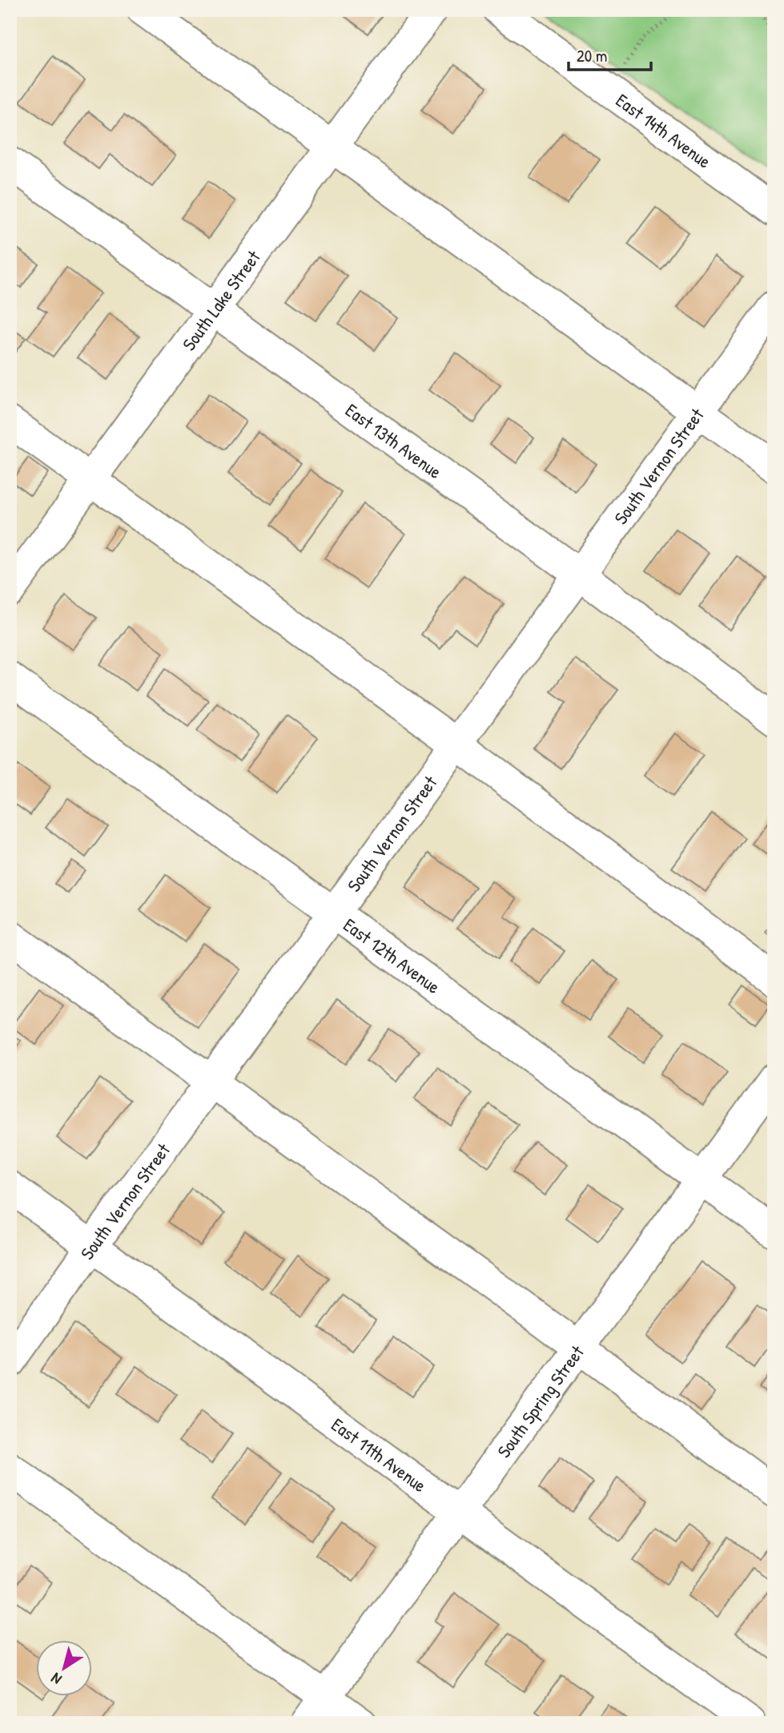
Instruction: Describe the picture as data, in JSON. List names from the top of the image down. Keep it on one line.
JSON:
{"streets":{"street":["East 14th Avenue","South Lake Street","East 13th Avenue","South Vernon Street","East 12th Avenue","South Spring Street","East 11th Avenue"]},"crossings":[["South Lake Street","East 13th Avenue"],["East 13th Avenue","South Vernon Street"],["South Vernon Street","East 12th Avenue"],["South Vernon Street","East 11th Avenue"],["East 12th Avenue","South Spring Street"],["South Spring Street","East 11th Avenue"]],"scale_bar":"20 m","north":"bottom left"}
